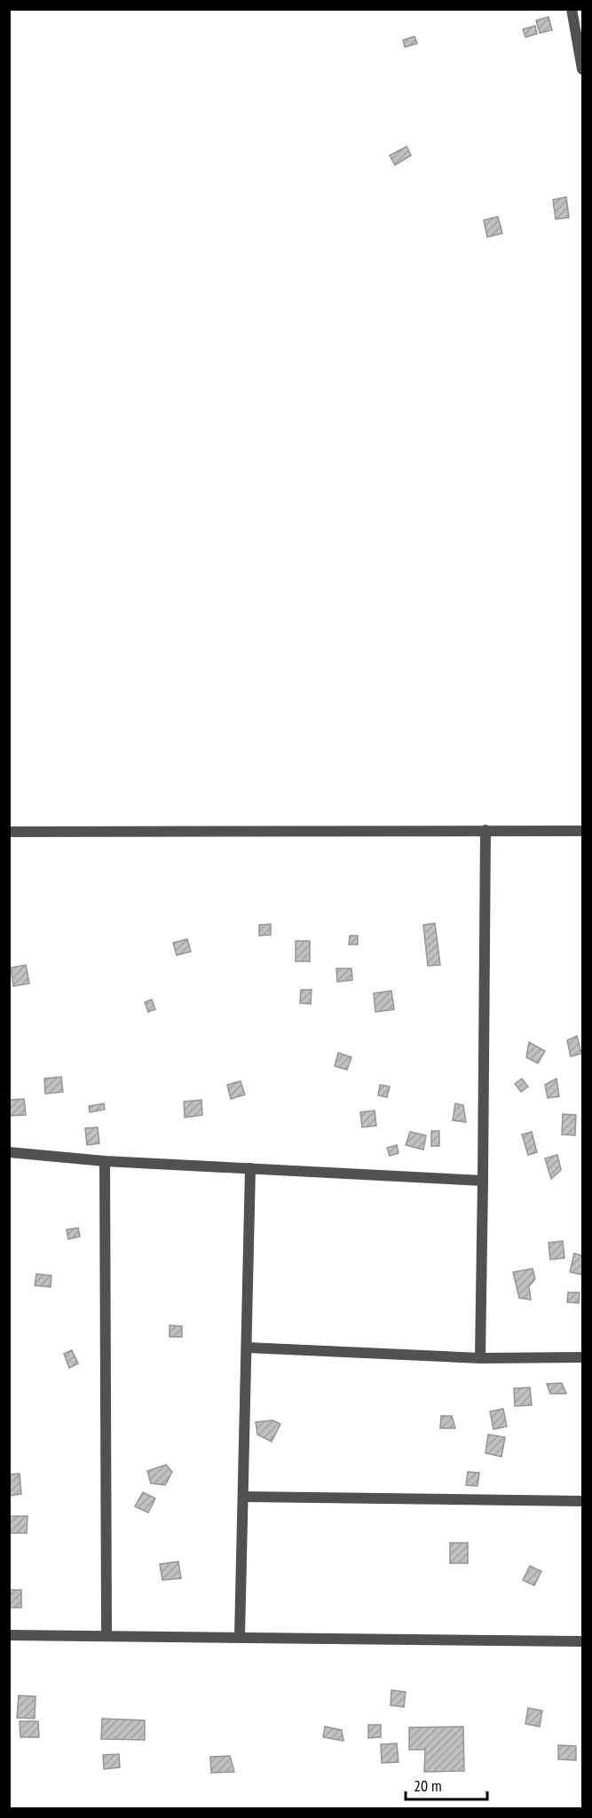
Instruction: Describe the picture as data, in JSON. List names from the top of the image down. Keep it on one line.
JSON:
{"scale_bar":"20 m"}
